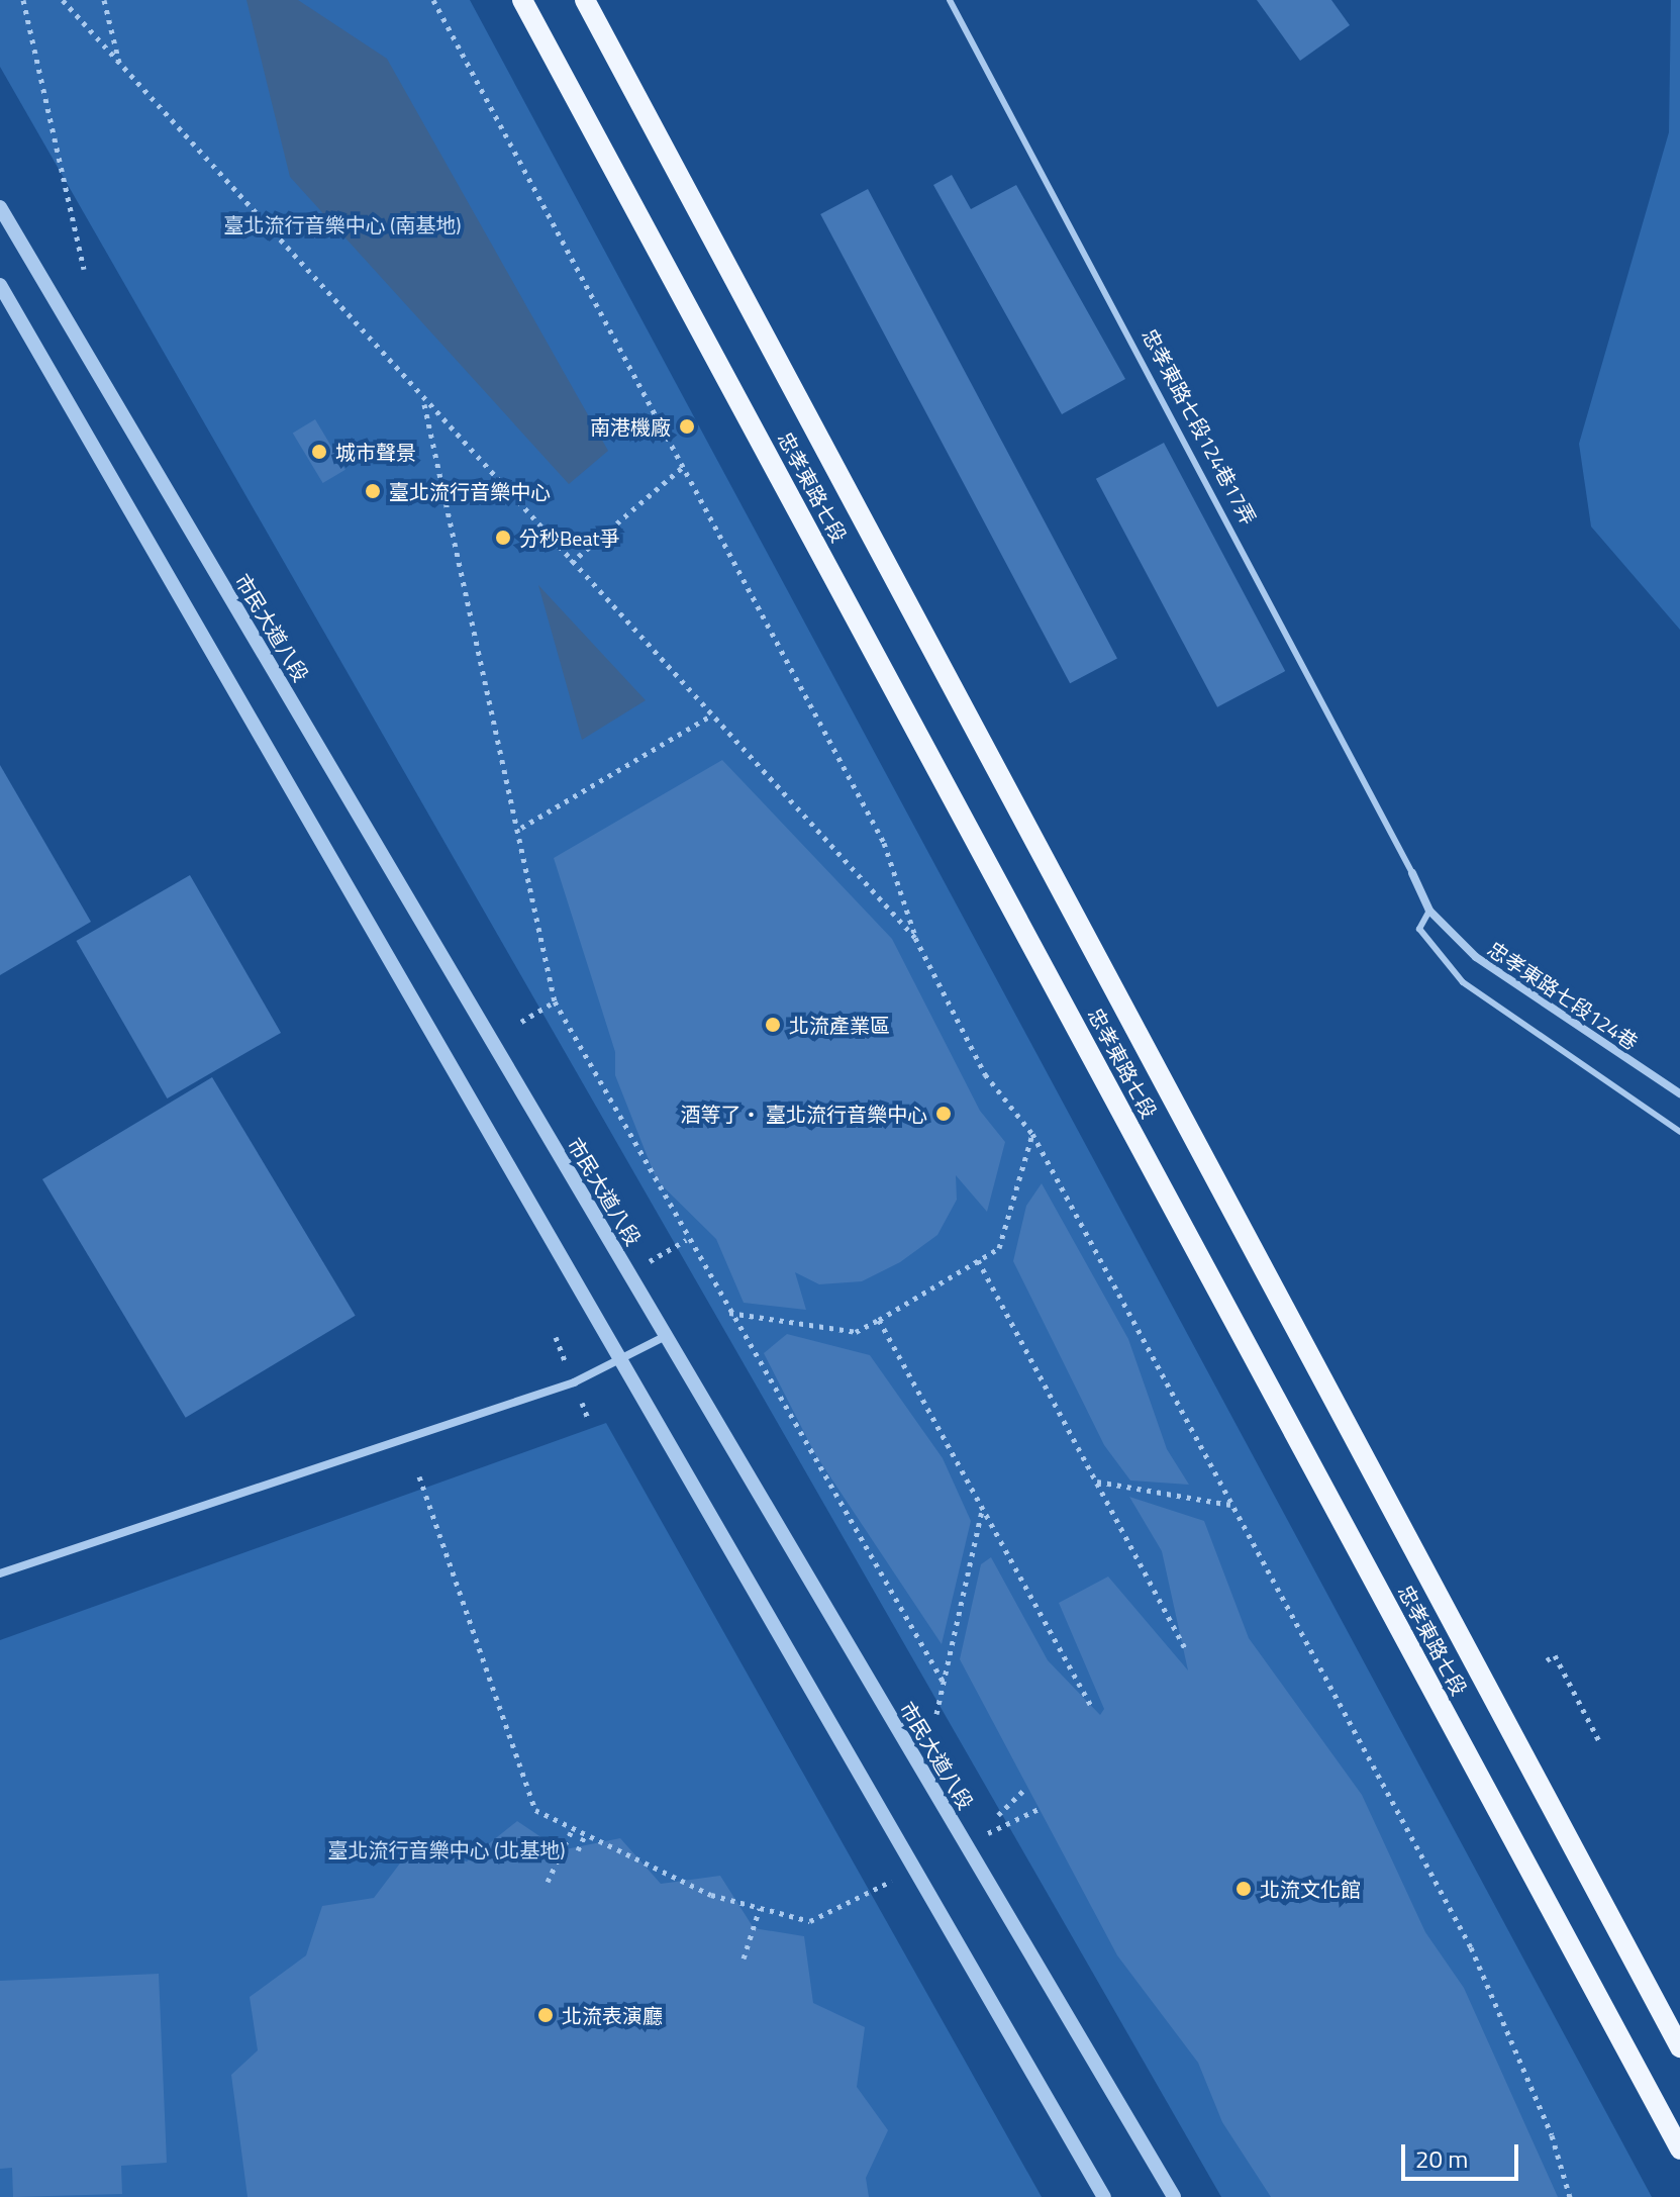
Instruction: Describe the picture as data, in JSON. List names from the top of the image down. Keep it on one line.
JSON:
{"streets":{"main road":["忠孝東路七段"],"street":["市民大道八段","忠孝東路七段124巷"],"lane":["忠孝東路七段124巷17弄"]},"crossings":[["忠孝東路七段124巷17弄","忠孝東路七段124巷"]],"parks":["臺北流行音樂中心 (南基地)","臺北流行音樂中心 (北基地)"],"places":["南港機廠","城市聲景","臺北流行音樂中心","分秒Beat爭","北流產業區","酒等了・ 臺北流行音樂中心","北流文化館","北流表演廳"],"scale_bar":"20 m"}
